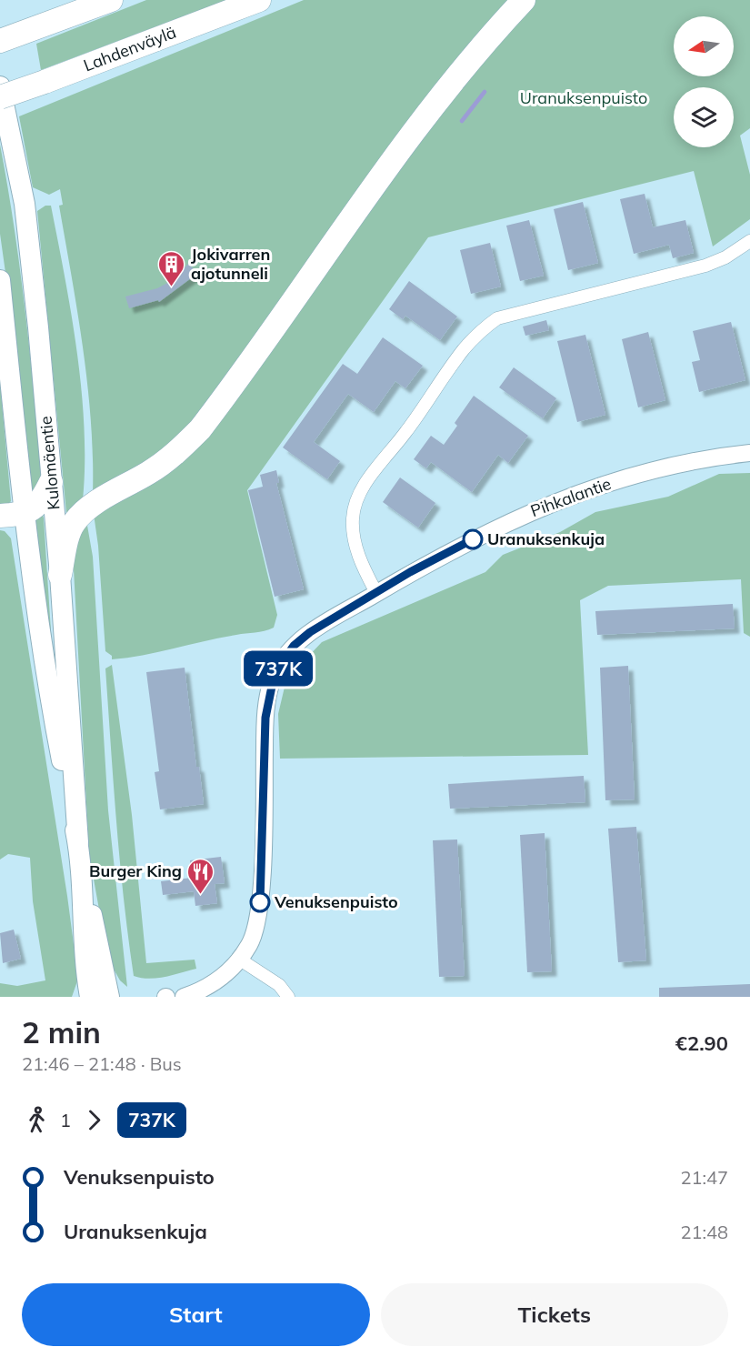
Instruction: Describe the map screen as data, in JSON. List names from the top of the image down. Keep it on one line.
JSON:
{"streets":{"highway":["Lahdenväylä"],"main road":["Kulomäentie"],"street":["Pihkalantie"]},"parks":["Uranuksenpuisto"],"places":{"building":["Jokivarren ajotunneli"],"other":["Uranuksenkuja","Venuksenpuisto"],"restaurant":["Burger King"]},"lines":["bus line 737K"],"north":"left","page":{"on_map":"737K","heading":["2 min","21:46 – 21:48 · Bus","€2.90"],"legs":["1","737K"],"list":[{"name":"Venuksenpuisto","value":"21:47"},{"name":"Uranuksenkuja","value":"21:48"}],"buttons":["Start","Tickets"]}}
